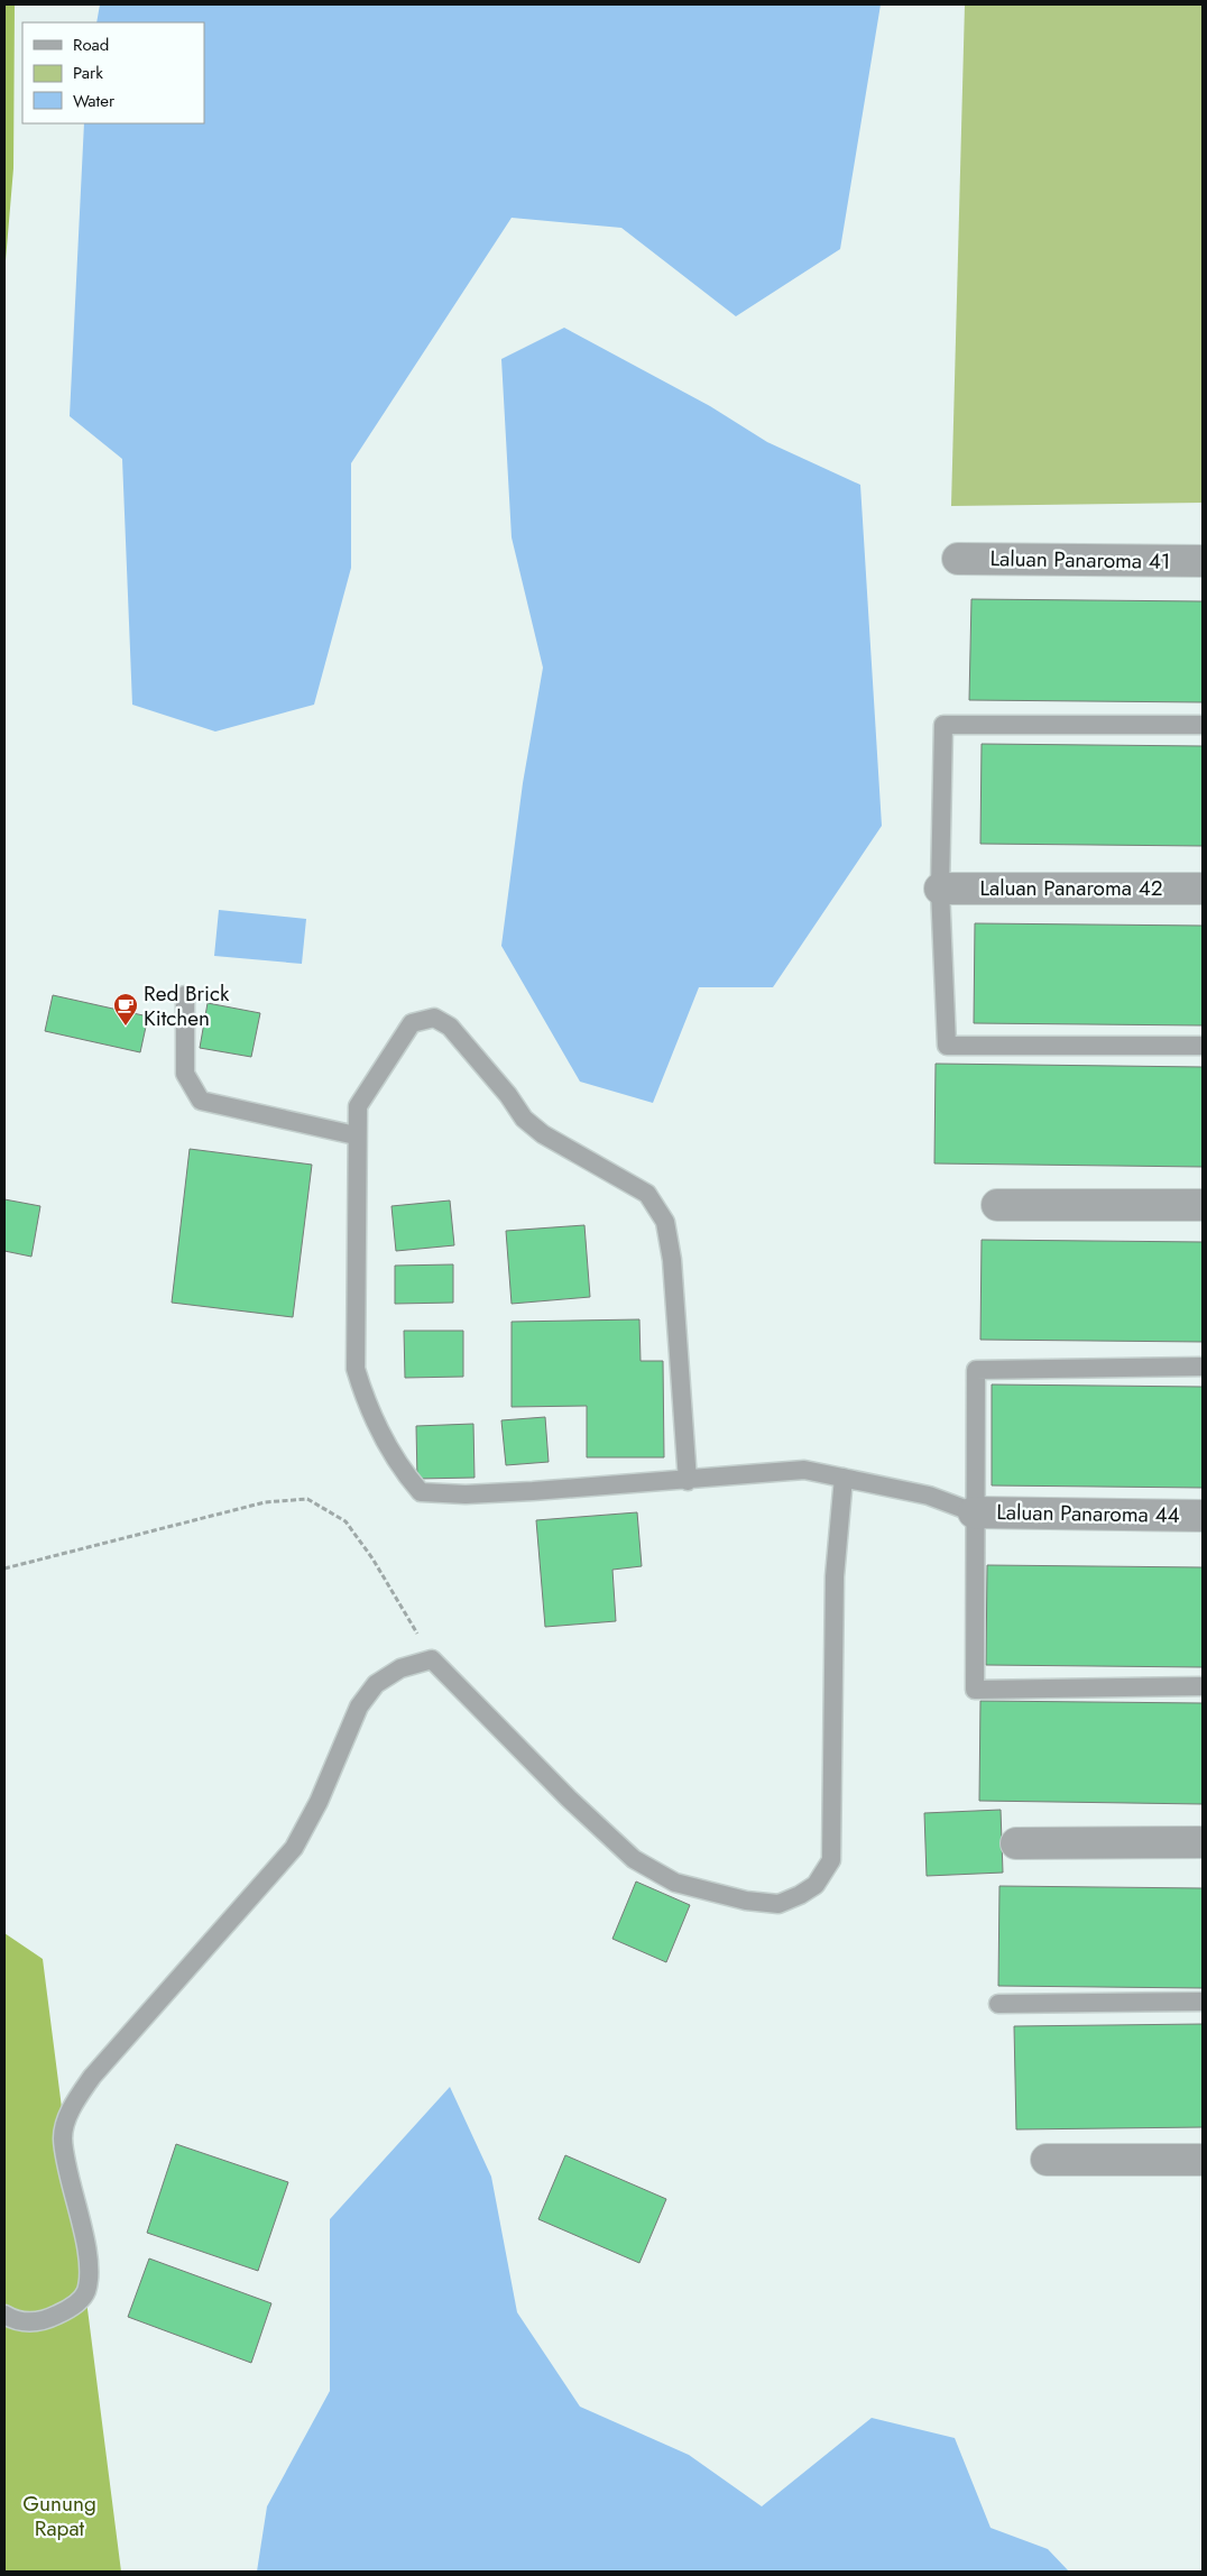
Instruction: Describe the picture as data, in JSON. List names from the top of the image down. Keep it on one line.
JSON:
{"streets":{"street":["Laluan Panaroma 41","Laluan Panaroma 42","Laluan Panaroma 44"]},"parks":["Gunung Rapat"],"places":{"cafe":["Red Brick Kitchen"]},"legend":["Road","Park","Water"]}
